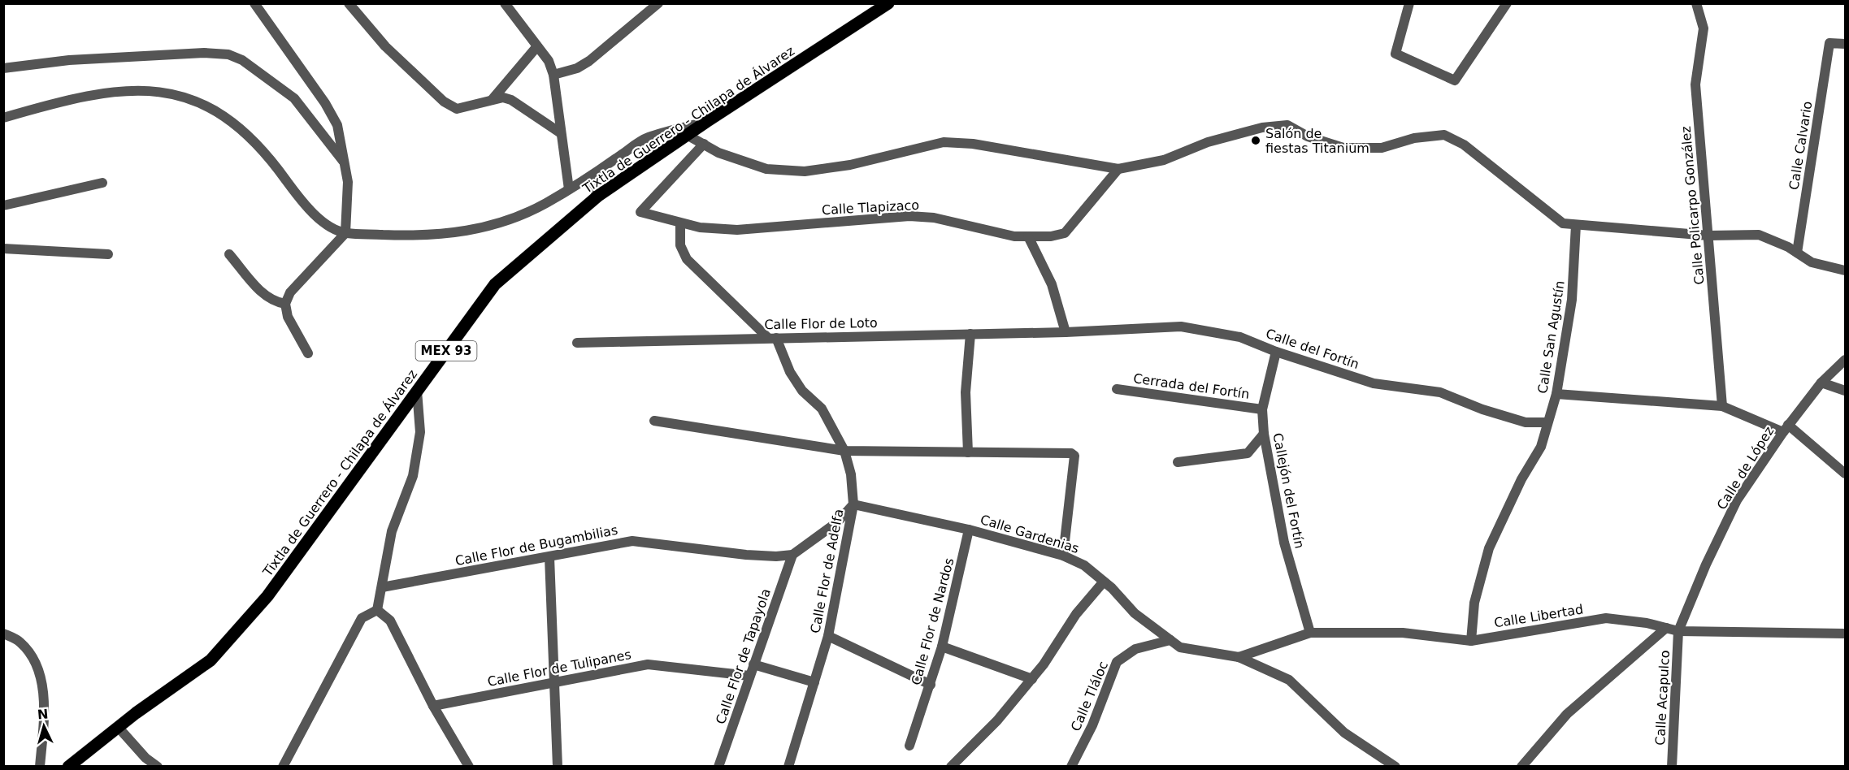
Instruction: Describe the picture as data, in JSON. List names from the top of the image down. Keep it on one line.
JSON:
{"streets":{"main road":["Tixtla de Guerrero - Chilapa de Álvarez","MEX 93"],"street":["Calle Calvario","Calle Policarpo González","Calle Tlapizaco","Calle Flor de Loto","Calle San Agustín","Calle del Fortín","Cerrada del Fortín","Calle de López","Callejón del Fortín","Calle Gardenias","Calle Flor de Bugambilias","Calle Flor de Adelfa","Calle Libertad","Calle Flor de Nardos","Calle Flor de Tapayola","Calle Flor de Tulipanes","Calle Tláloc","Calle Acapulco"]},"crossings":[["Calle Tlapizaco","Calle Flor de Adelfa"],["Calle Flor de Loto","Calle del Fortín"],["Calle Flor de Loto","Calle Flor de Adelfa"],["Calle San Agustín","Calle del Fortín"],["Calle San Agustín","Calle Libertad"],["Calle del Fortín","Callejón del Fortín"],["Cerrada del Fortín","Callejón del Fortín"],["Calle de López","Calle Libertad"],["Calle de López","Calle Acapulco"],["Callejón del Fortín","Calle Libertad"],["Calle Gardenias","Calle Flor de Adelfa"],["Calle Gardenias","Calle Libertad"],["Calle Gardenias","Calle Flor de Nardos"],["Calle Gardenias","Calle Tláloc"],["Calle Flor de Bugambilias","Calle Flor de Tapayola"],["Calle Libertad","Calle Acapulco"],["Calle Flor de Tapayola","Calle Flor de Tulipanes"]],"places":["Salón de fiestas Titanium"],"north":"top"}
